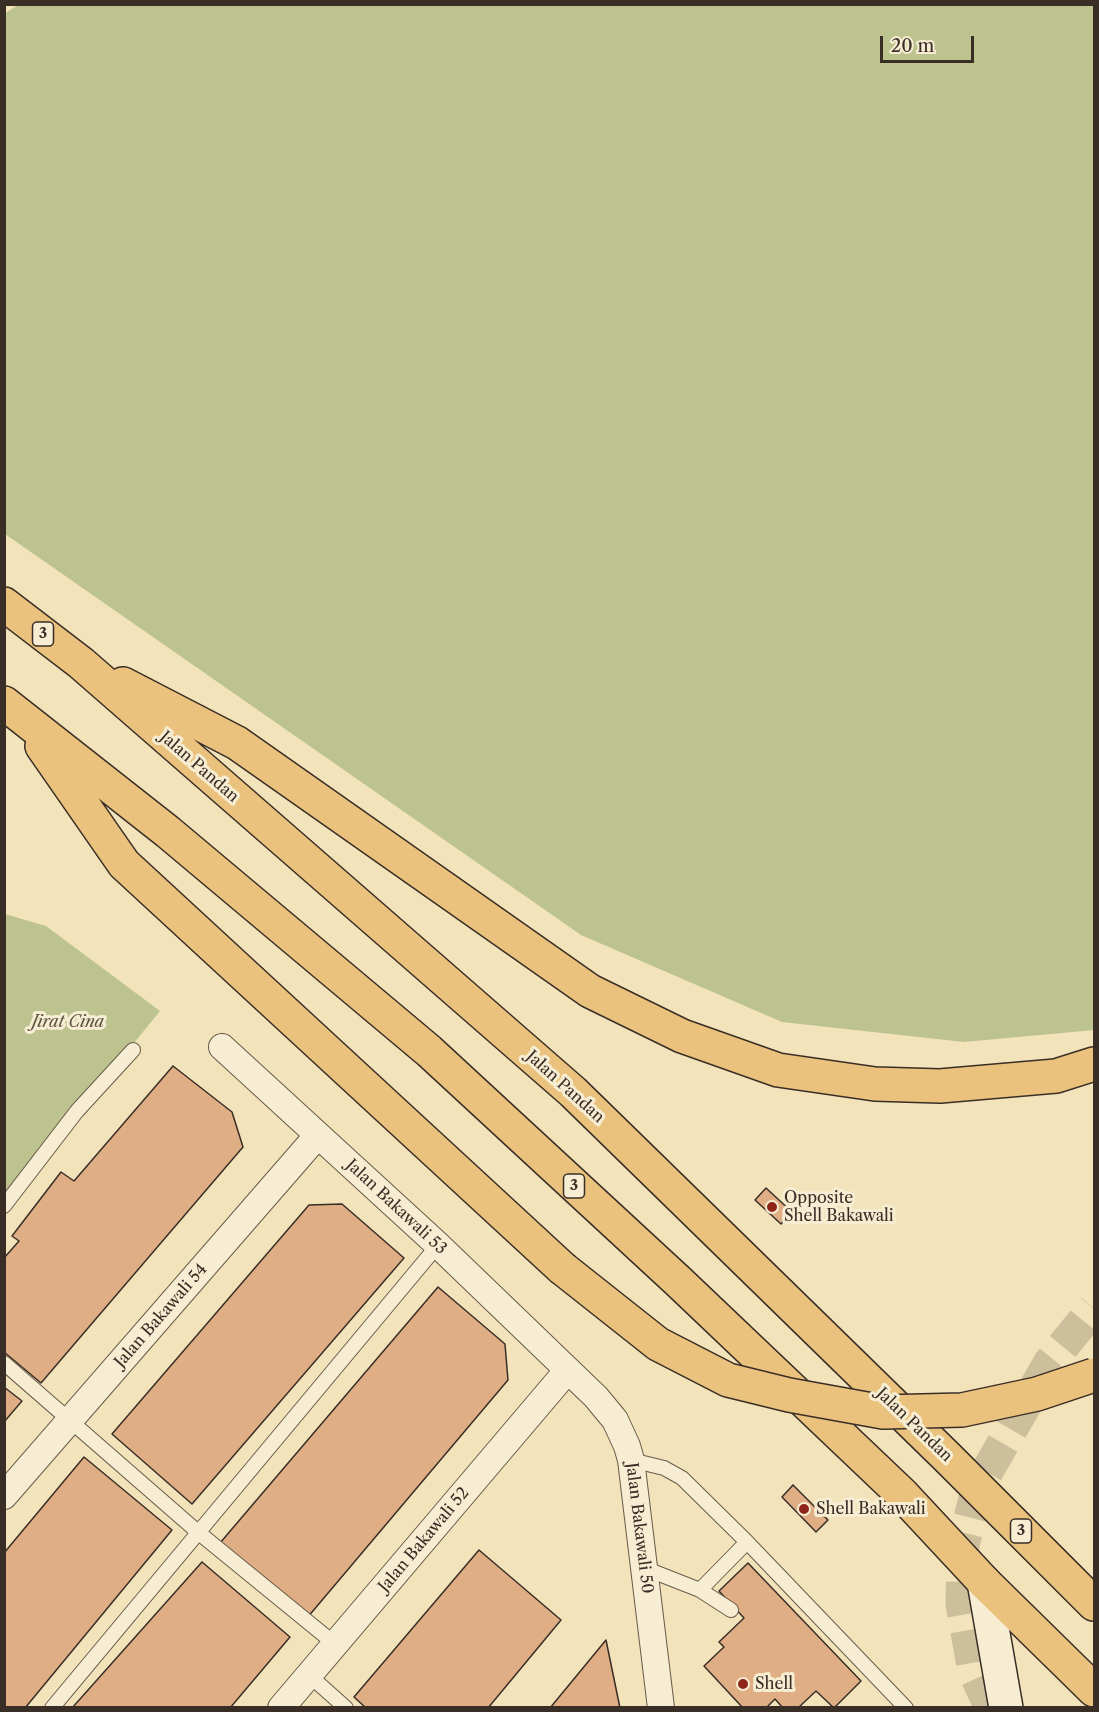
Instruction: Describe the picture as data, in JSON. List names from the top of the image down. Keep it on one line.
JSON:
{"streets":{"highway":["3","Jalan Pandan"],"street":["Jalan Bakawali 53","Jalan Bakawali 54","Jalan Bakawali 50","Jalan Bakawali 52"]},"crossings":[["Jalan Bakawali 53","Jalan Bakawali 54"],["Jalan Bakawali 53","Jalan Bakawali 50"],["Jalan Bakawali 53","Jalan Bakawali 52"],["Jalan Bakawali 50","Jalan Bakawali 52"]],"parks":["Jirat Cina"],"places":["Opposite Shell Bakawali","Shell Bakawali","Shell"],"scale_bar":"20 m"}
